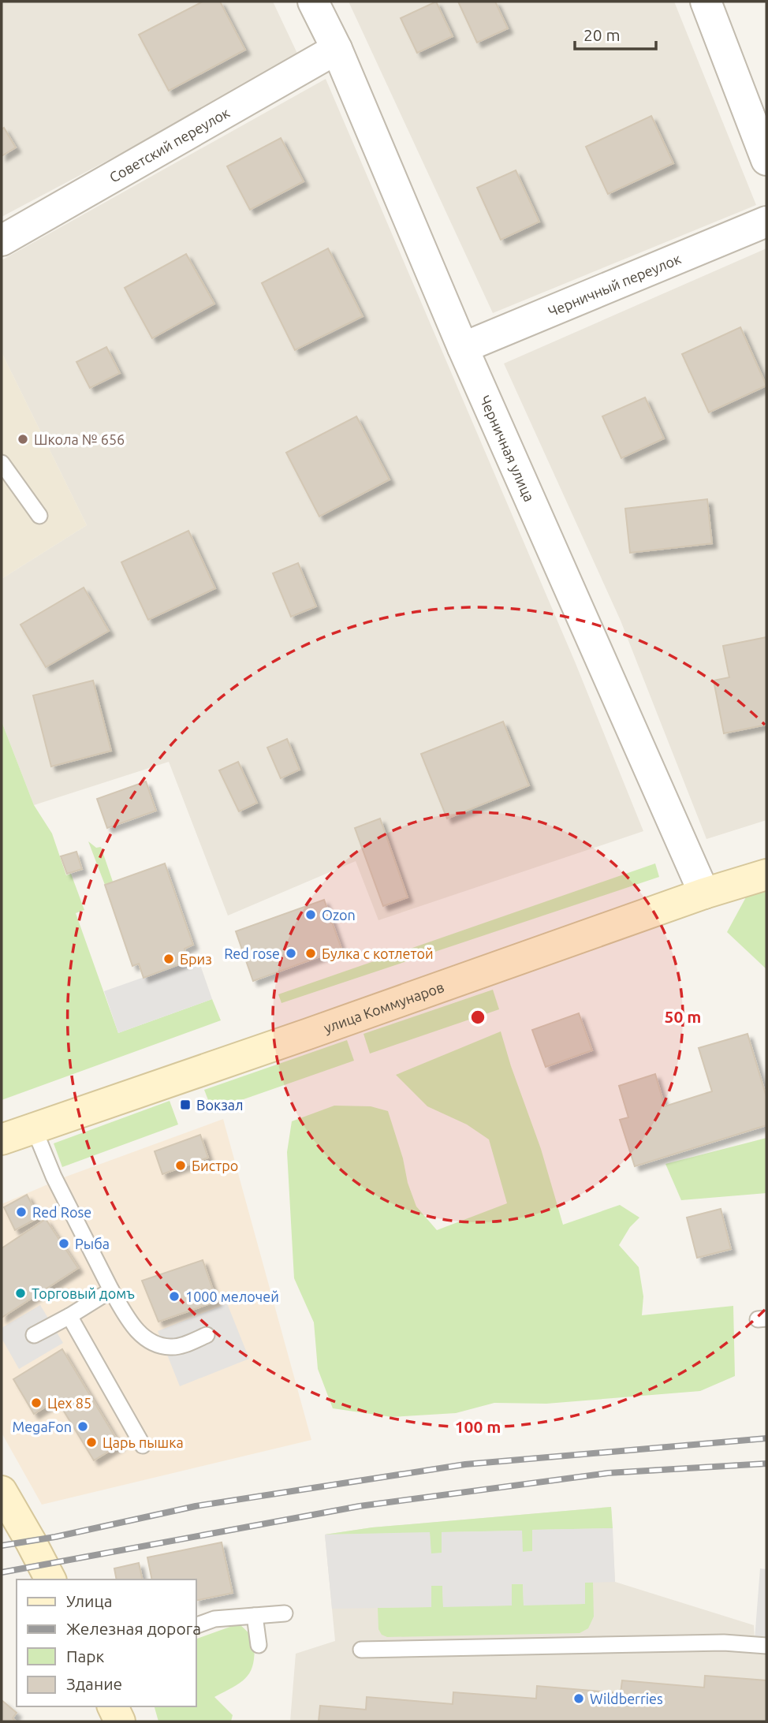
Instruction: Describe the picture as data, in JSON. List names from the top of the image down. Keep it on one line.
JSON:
{"streets":{"street":["Советский переулок","Черничный переулок","Черничная улица","улица Коммунаров"]},"crossings":[["Советский переулок","Черничная улица"],["Черничный переулок","Черничная улица"],["Черничная улица","улица Коммунаров"]],"places":{"other":["Школа № 656","Ozon","Red rose","Булка с котлетой","Бриз","Бистро","Red Rose","Рыба","Торговый домъ","1000 мелочей","Цех 85","MegaFon","Царь пышка","Wildberries"],"transit":["Вокзал"]},"legend":["Улица","Железная дорога","Парк","Здание"],"scale_bar":"20 m","rings":["50 m","100 m"]}
